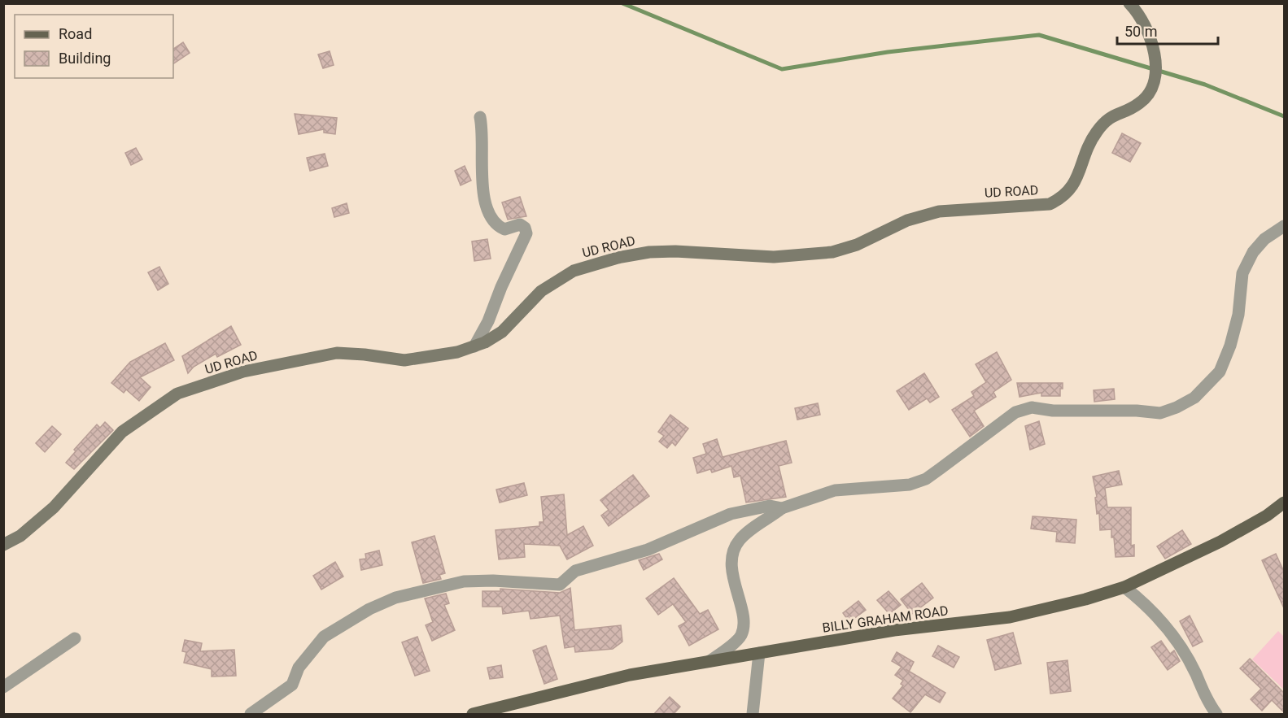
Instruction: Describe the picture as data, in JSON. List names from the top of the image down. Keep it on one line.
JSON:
{"streets":{"main road":["UD ROAD","BILLY GRAHAM ROAD"]},"legend":["Road","Building"],"scale_bar":"50 m"}
